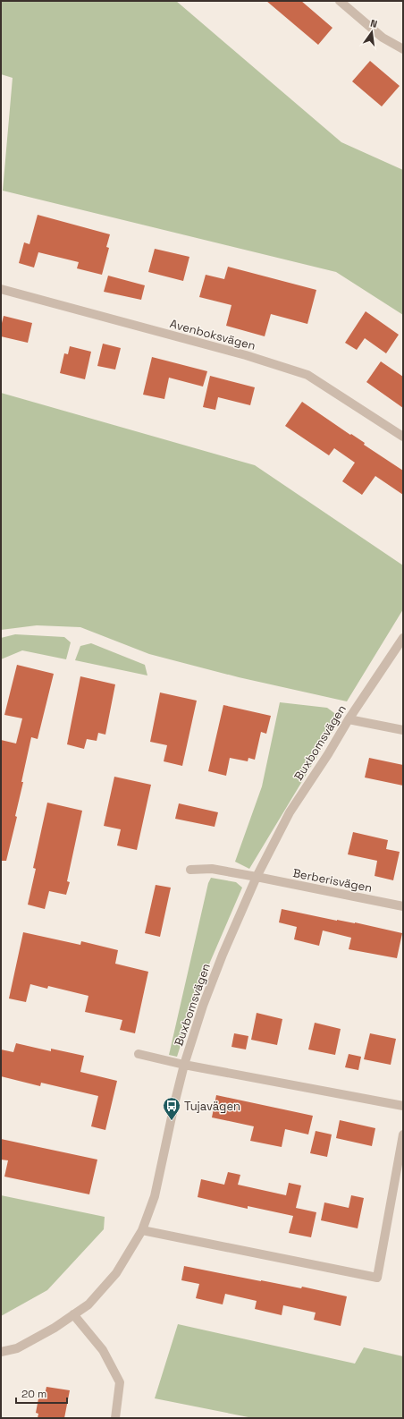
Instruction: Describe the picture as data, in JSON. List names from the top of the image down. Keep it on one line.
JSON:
{"streets":{"street":["Avenboksvägen","Buxbomsvägen","Berberisvägen"]},"crossings":[["Buxbomsvägen","Berberisvägen"]],"places":{"bus stop":["Tujavägen"]},"scale_bar":"20 m","north":"top"}
